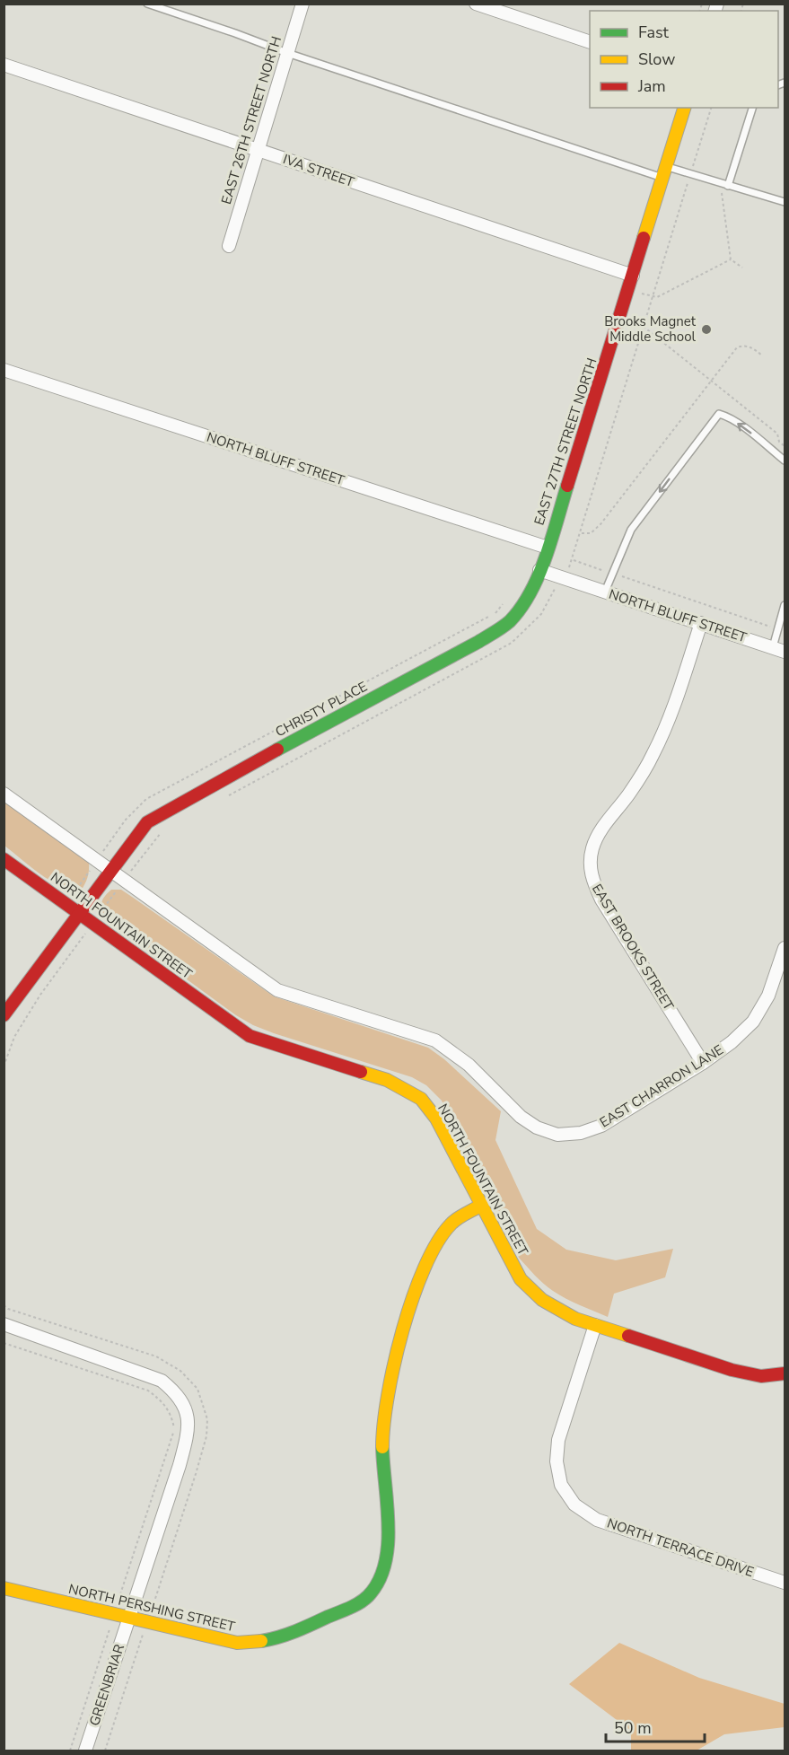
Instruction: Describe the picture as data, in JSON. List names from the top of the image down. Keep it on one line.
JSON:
{"streets":{"street":["EAST 26TH STREET NORTH","IVA STREET","EAST 27TH STREET NORTH","NORTH BLUFF STREET","CHRISTY PLACE","NORTH FOUNTAIN STREET","EAST BROOKS STREET","EAST CHARRON LANE","NORTH TERRACE DRIVE","NORTH PERSHING STREET","GREENBRIAR"]},"crossings":[["EAST 26TH STREET NORTH","IVA STREET"],["IVA STREET","EAST 27TH STREET NORTH"],["EAST 27TH STREET NORTH","NORTH BLUFF STREET"],["EAST 27TH STREET NORTH","CHRISTY PLACE"],["NORTH BLUFF STREET","CHRISTY PLACE"],["NORTH BLUFF STREET","EAST BROOKS STREET"],["NORTH FOUNTAIN STREET","NORTH TERRACE DRIVE"],["NORTH FOUNTAIN STREET","NORTH PERSHING STREET"],["EAST BROOKS STREET","EAST CHARRON LANE"],["NORTH PERSHING STREET","GREENBRIAR"]],"places":["Brooks Magnet Middle School"],"legend":["Fast","Slow","Jam"],"scale_bar":"50 m"}
